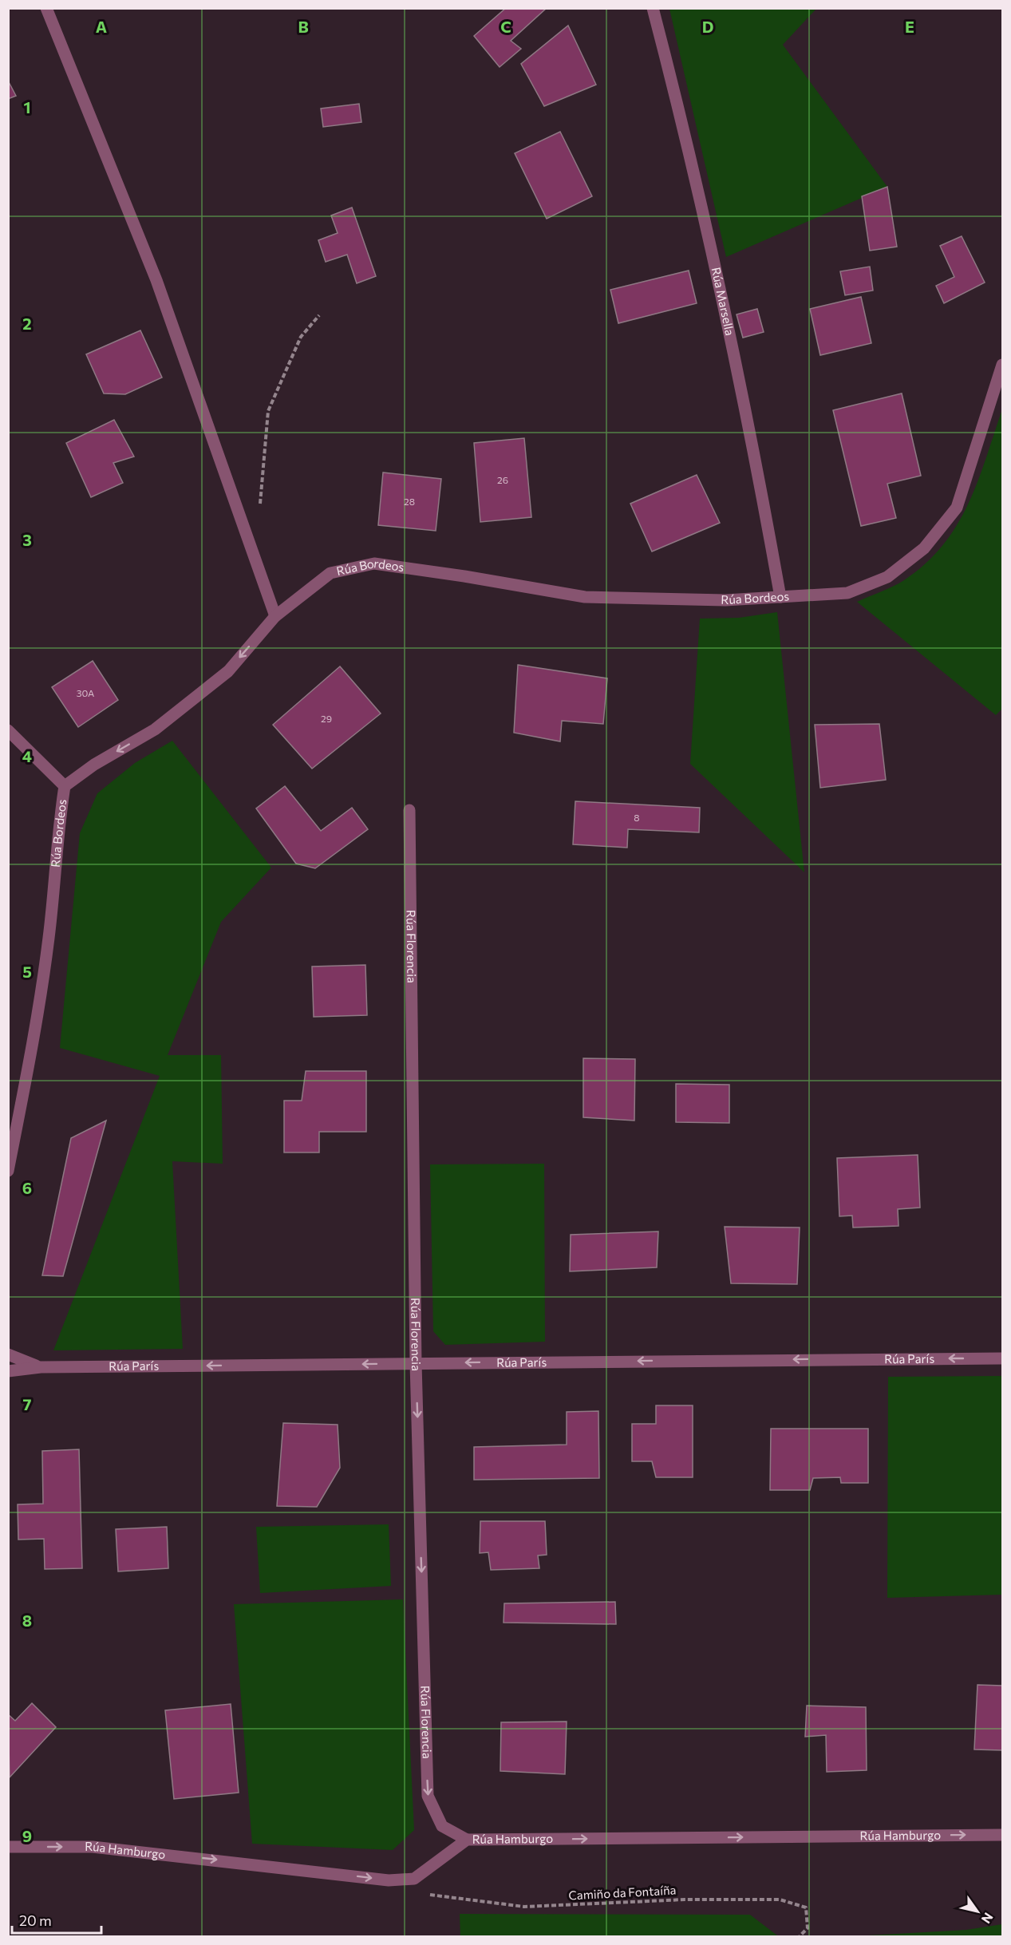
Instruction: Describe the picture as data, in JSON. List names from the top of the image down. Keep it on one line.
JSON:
{"streets":{"street":["Rúa Marsella","Rúa Bordeos","Rúa Florencia","Rúa París","Rúa Hamburgo"],"path":["Camiño da Fontaíña"]},"crossings":[["Rúa Marsella","Rúa Bordeos"],["Rúa Florencia","Rúa París"],["Rúa Florencia","Rúa Hamburgo"],["Rúa Hamburgo","Camiño da Fontaíña"]],"one_way":["Rúa Florencia","Rúa París","Rúa Hamburgo"],"house_numbers":["26","28","30A","29","8"],"scale_bar":"20 m","north":"bottom right","grid":{"columns":["A","B","C","D","E"],"rows":["1","2","3","4","5","6","7","8","9"]}}
